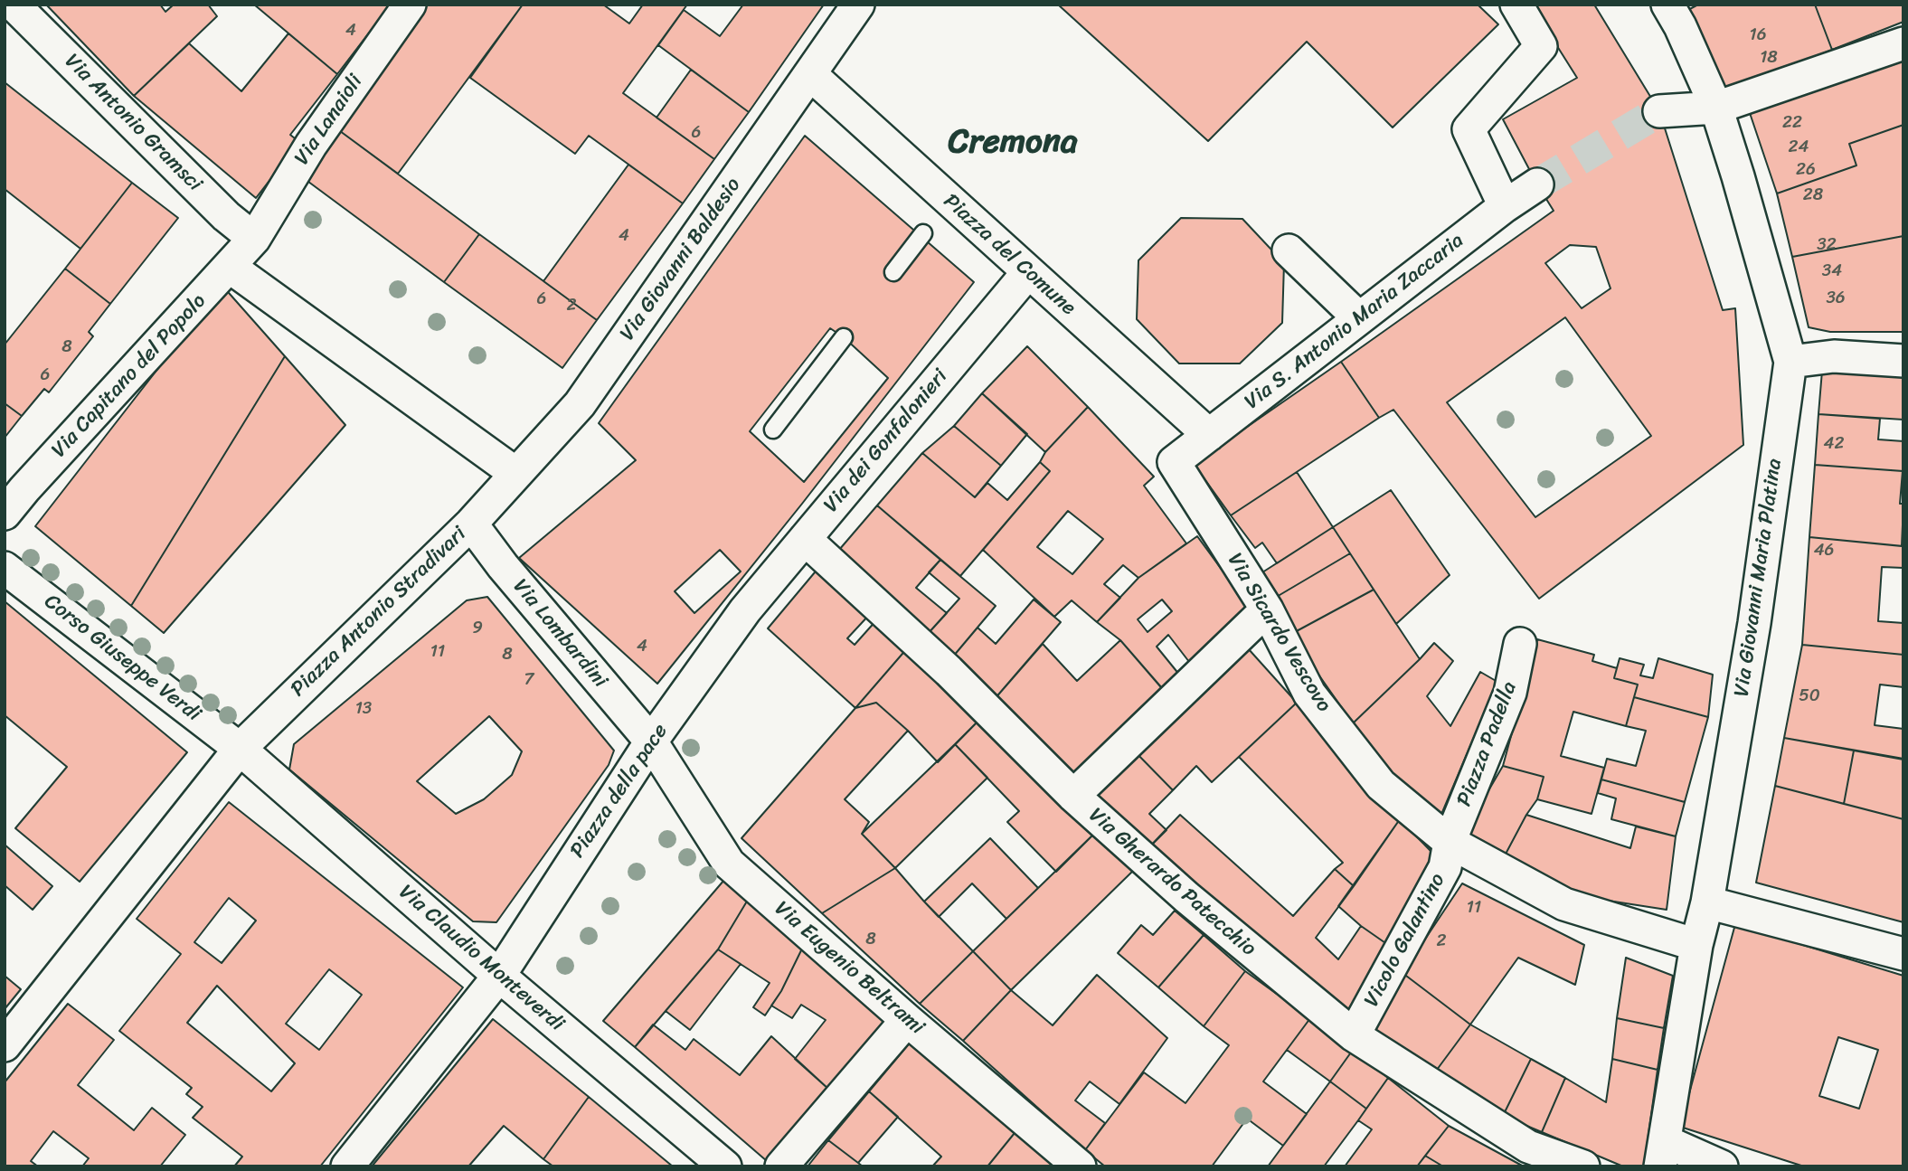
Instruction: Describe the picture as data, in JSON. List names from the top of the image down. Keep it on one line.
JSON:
{"streets":{"street":["Via Lanaioli","Via Antonio Gramsci","Piazza del Comune","Via Giovanni Baldesio","Via S. Antonio Maria Zaccaria","Via Capitano del Popolo","Via dei Gonfalonieri","Via Giovanni Maria Platina","Piazza Antonio Stradivari","Via Sicardo Vescovo","Via Lombardini","Corso Giuseppe Verdi","Piazza Padella","Piazza della pace","Via Gherardo Patecchio","Vicolo Galantino","Via Claudio Monteverdi","Via Eugenio Beltrami"]},"crossings":[["Via Lanaioli","Via Antonio Gramsci"],["Via Lanaioli","Via Capitano del Popolo"],["Via Antonio Gramsci","Via Capitano del Popolo"],["Piazza del Comune","Via Giovanni Baldesio"],["Piazza del Comune","Via S. Antonio Maria Zaccaria"],["Piazza del Comune","Via dei Gonfalonieri"],["Via Giovanni Baldesio","Piazza Antonio Stradivari"],["Via S. Antonio Maria Zaccaria","Via Sicardo Vescovo"],["Via dei Gonfalonieri","Piazza della pace"],["Via dei Gonfalonieri","Via Gherardo Patecchio"],["Via Giovanni Maria Platina","Via Sicardo Vescovo"],["Piazza Antonio Stradivari","Via Lombardini"],["Piazza Antonio Stradivari","Corso Giuseppe Verdi"],["Piazza Antonio Stradivari","Via Claudio Monteverdi"],["Via Sicardo Vescovo","Piazza Padella"],["Via Sicardo Vescovo","Vicolo Galantino"],["Via Lombardini","Piazza della pace"],["Via Lombardini","Via Eugenio Beltrami"],["Corso Giuseppe Verdi","Via Claudio Monteverdi"],["Piazza Padella","Vicolo Galantino"],["Piazza della pace","Via Claudio Monteverdi"],["Piazza della pace","Via Eugenio Beltrami"],["Via Gherardo Patecchio","Vicolo Galantino"]],"districts":["Cremona"],"house_numbers":["4","16","18","22","6","24","26","28","4","32","34","36","6","2","8","6","42","46","9","4","11","8","7","50","13","11","8","2"]}
